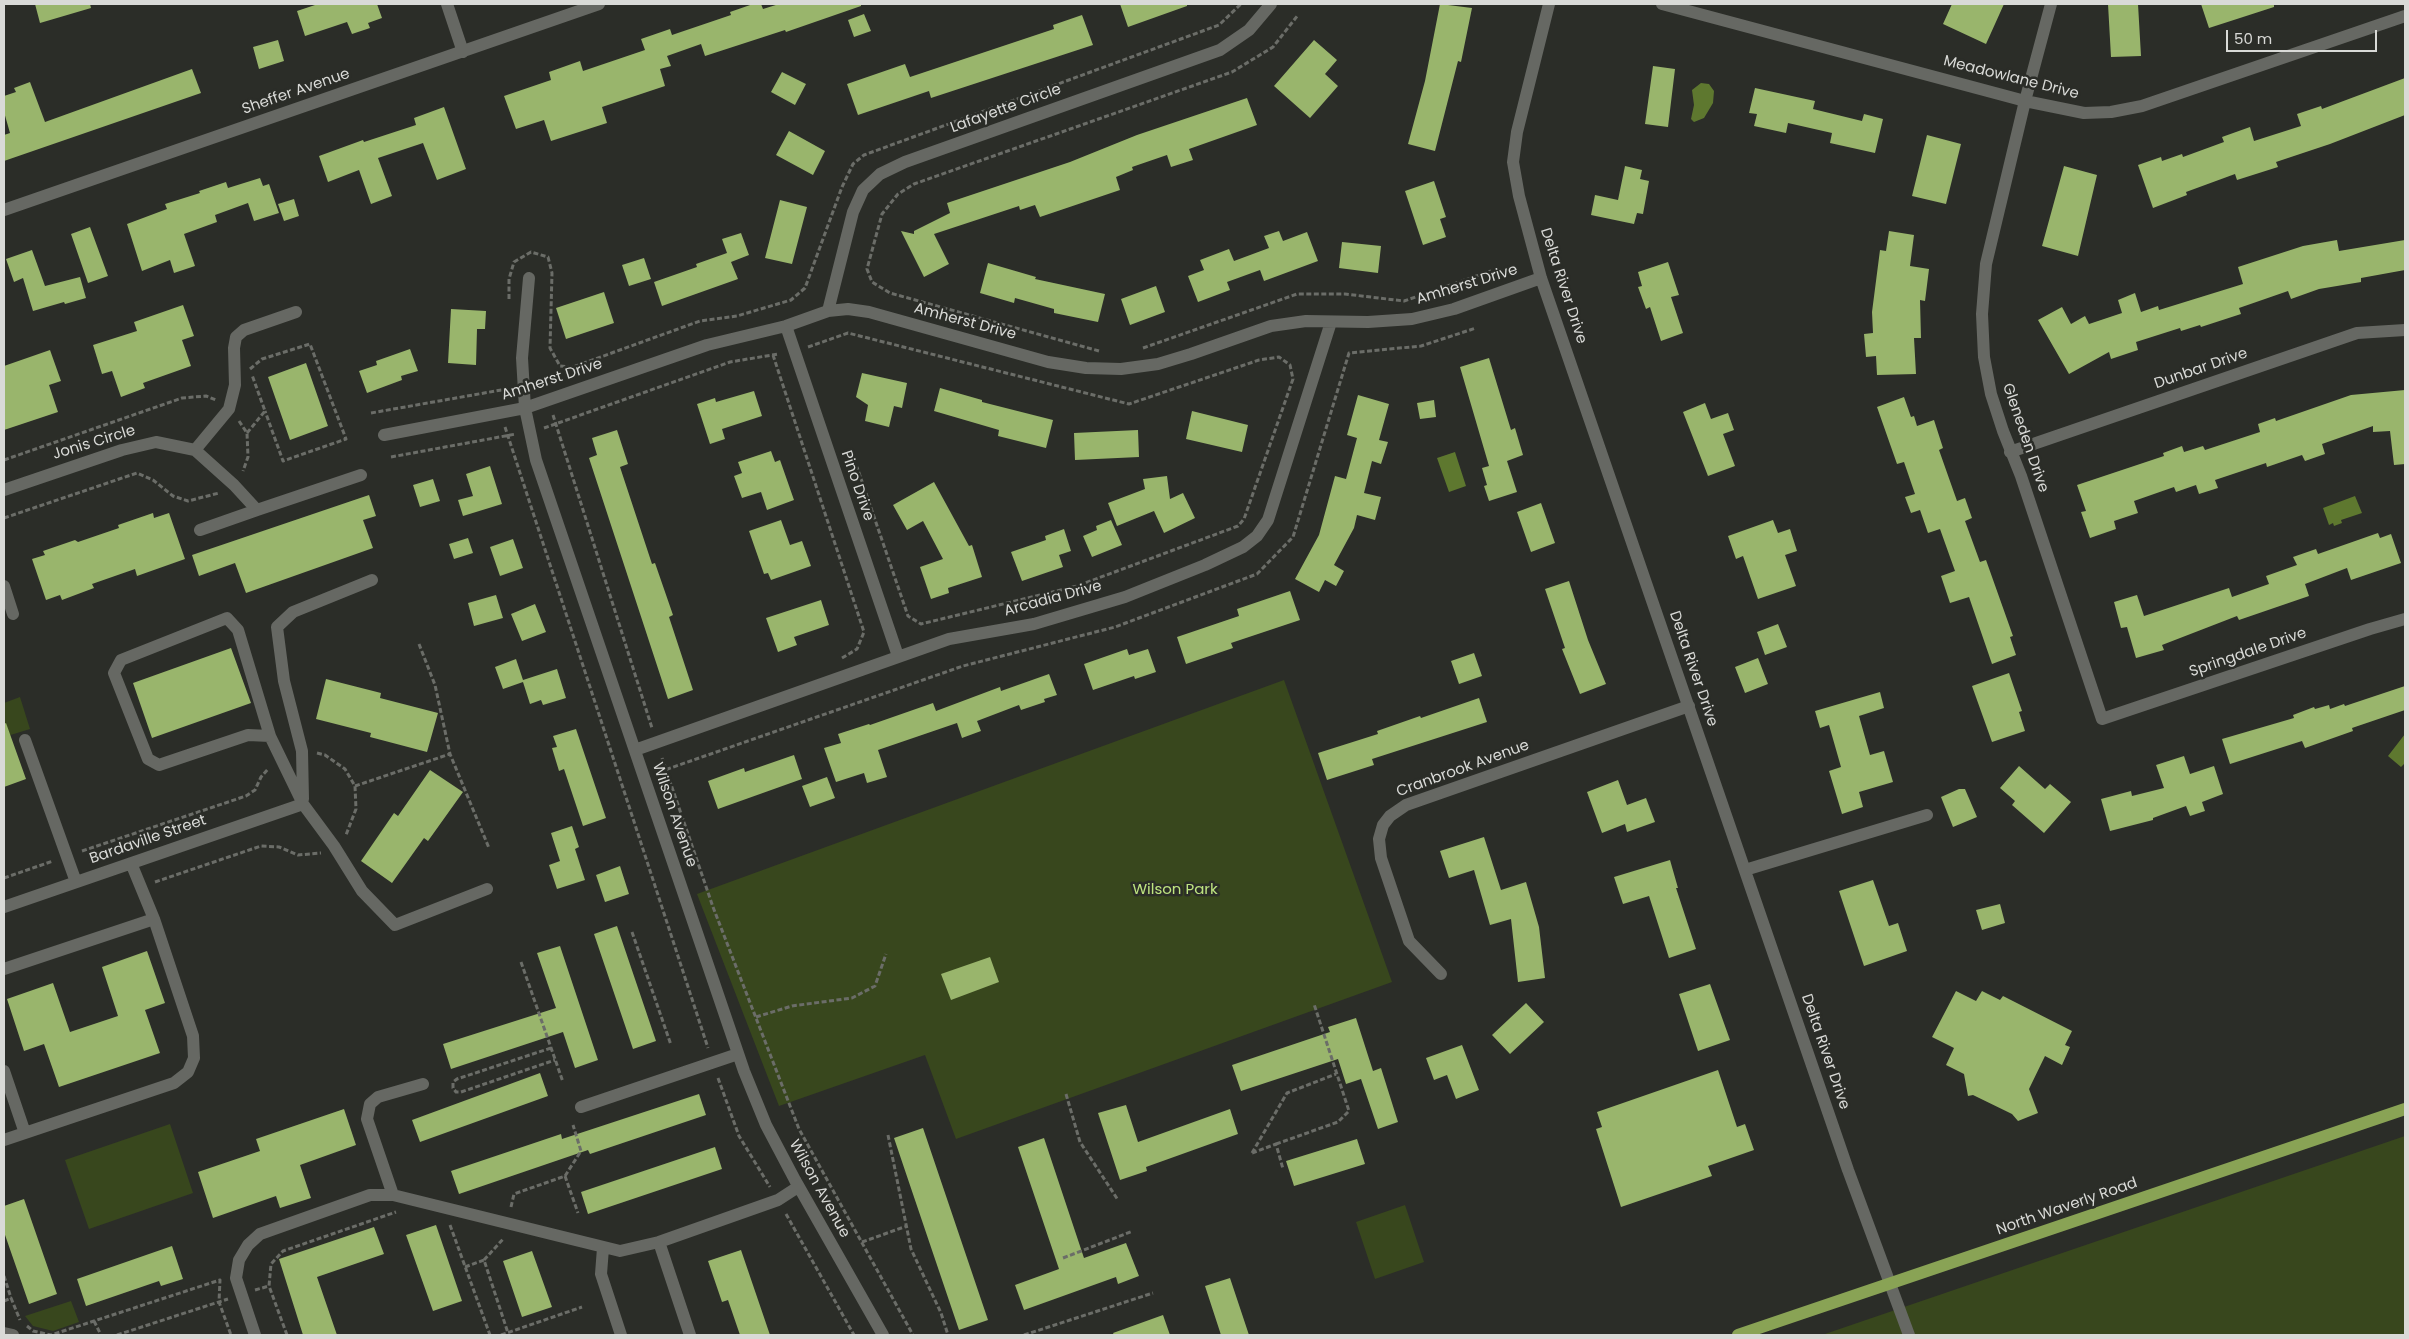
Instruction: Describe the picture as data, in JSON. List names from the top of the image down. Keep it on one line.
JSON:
{"streets":{"main road":["North Waverly Road"],"street":["Meadowlane Drive","Sheffer Avenue","Lafayette Circle","Amherst Drive","Delta River Drive","Dunbar Drive","Gleneden Drive","Jonis Circle","Pino Drive","Arcadia Drive","Springdale Drive","Cranbrook Avenue","Wilson Avenue","Bardaville Street"]},"crossings":[["Meadowlane Drive","Gleneden Drive"],["Lafayette Circle","Amherst Drive"],["Amherst Drive","Delta River Drive"],["Amherst Drive","Pino Drive"],["Amherst Drive","Arcadia Drive"],["Amherst Drive","Wilson Avenue"],["Delta River Drive","Cranbrook Avenue"],["Delta River Drive","North Waverly Road"],["Dunbar Drive","Gleneden Drive"],["Gleneden Drive","Springdale Drive"],["Pino Drive","Arcadia Drive"],["Arcadia Drive","Wilson Avenue"]],"parks":["Wilson Park"],"scale_bar":"50 m"}
